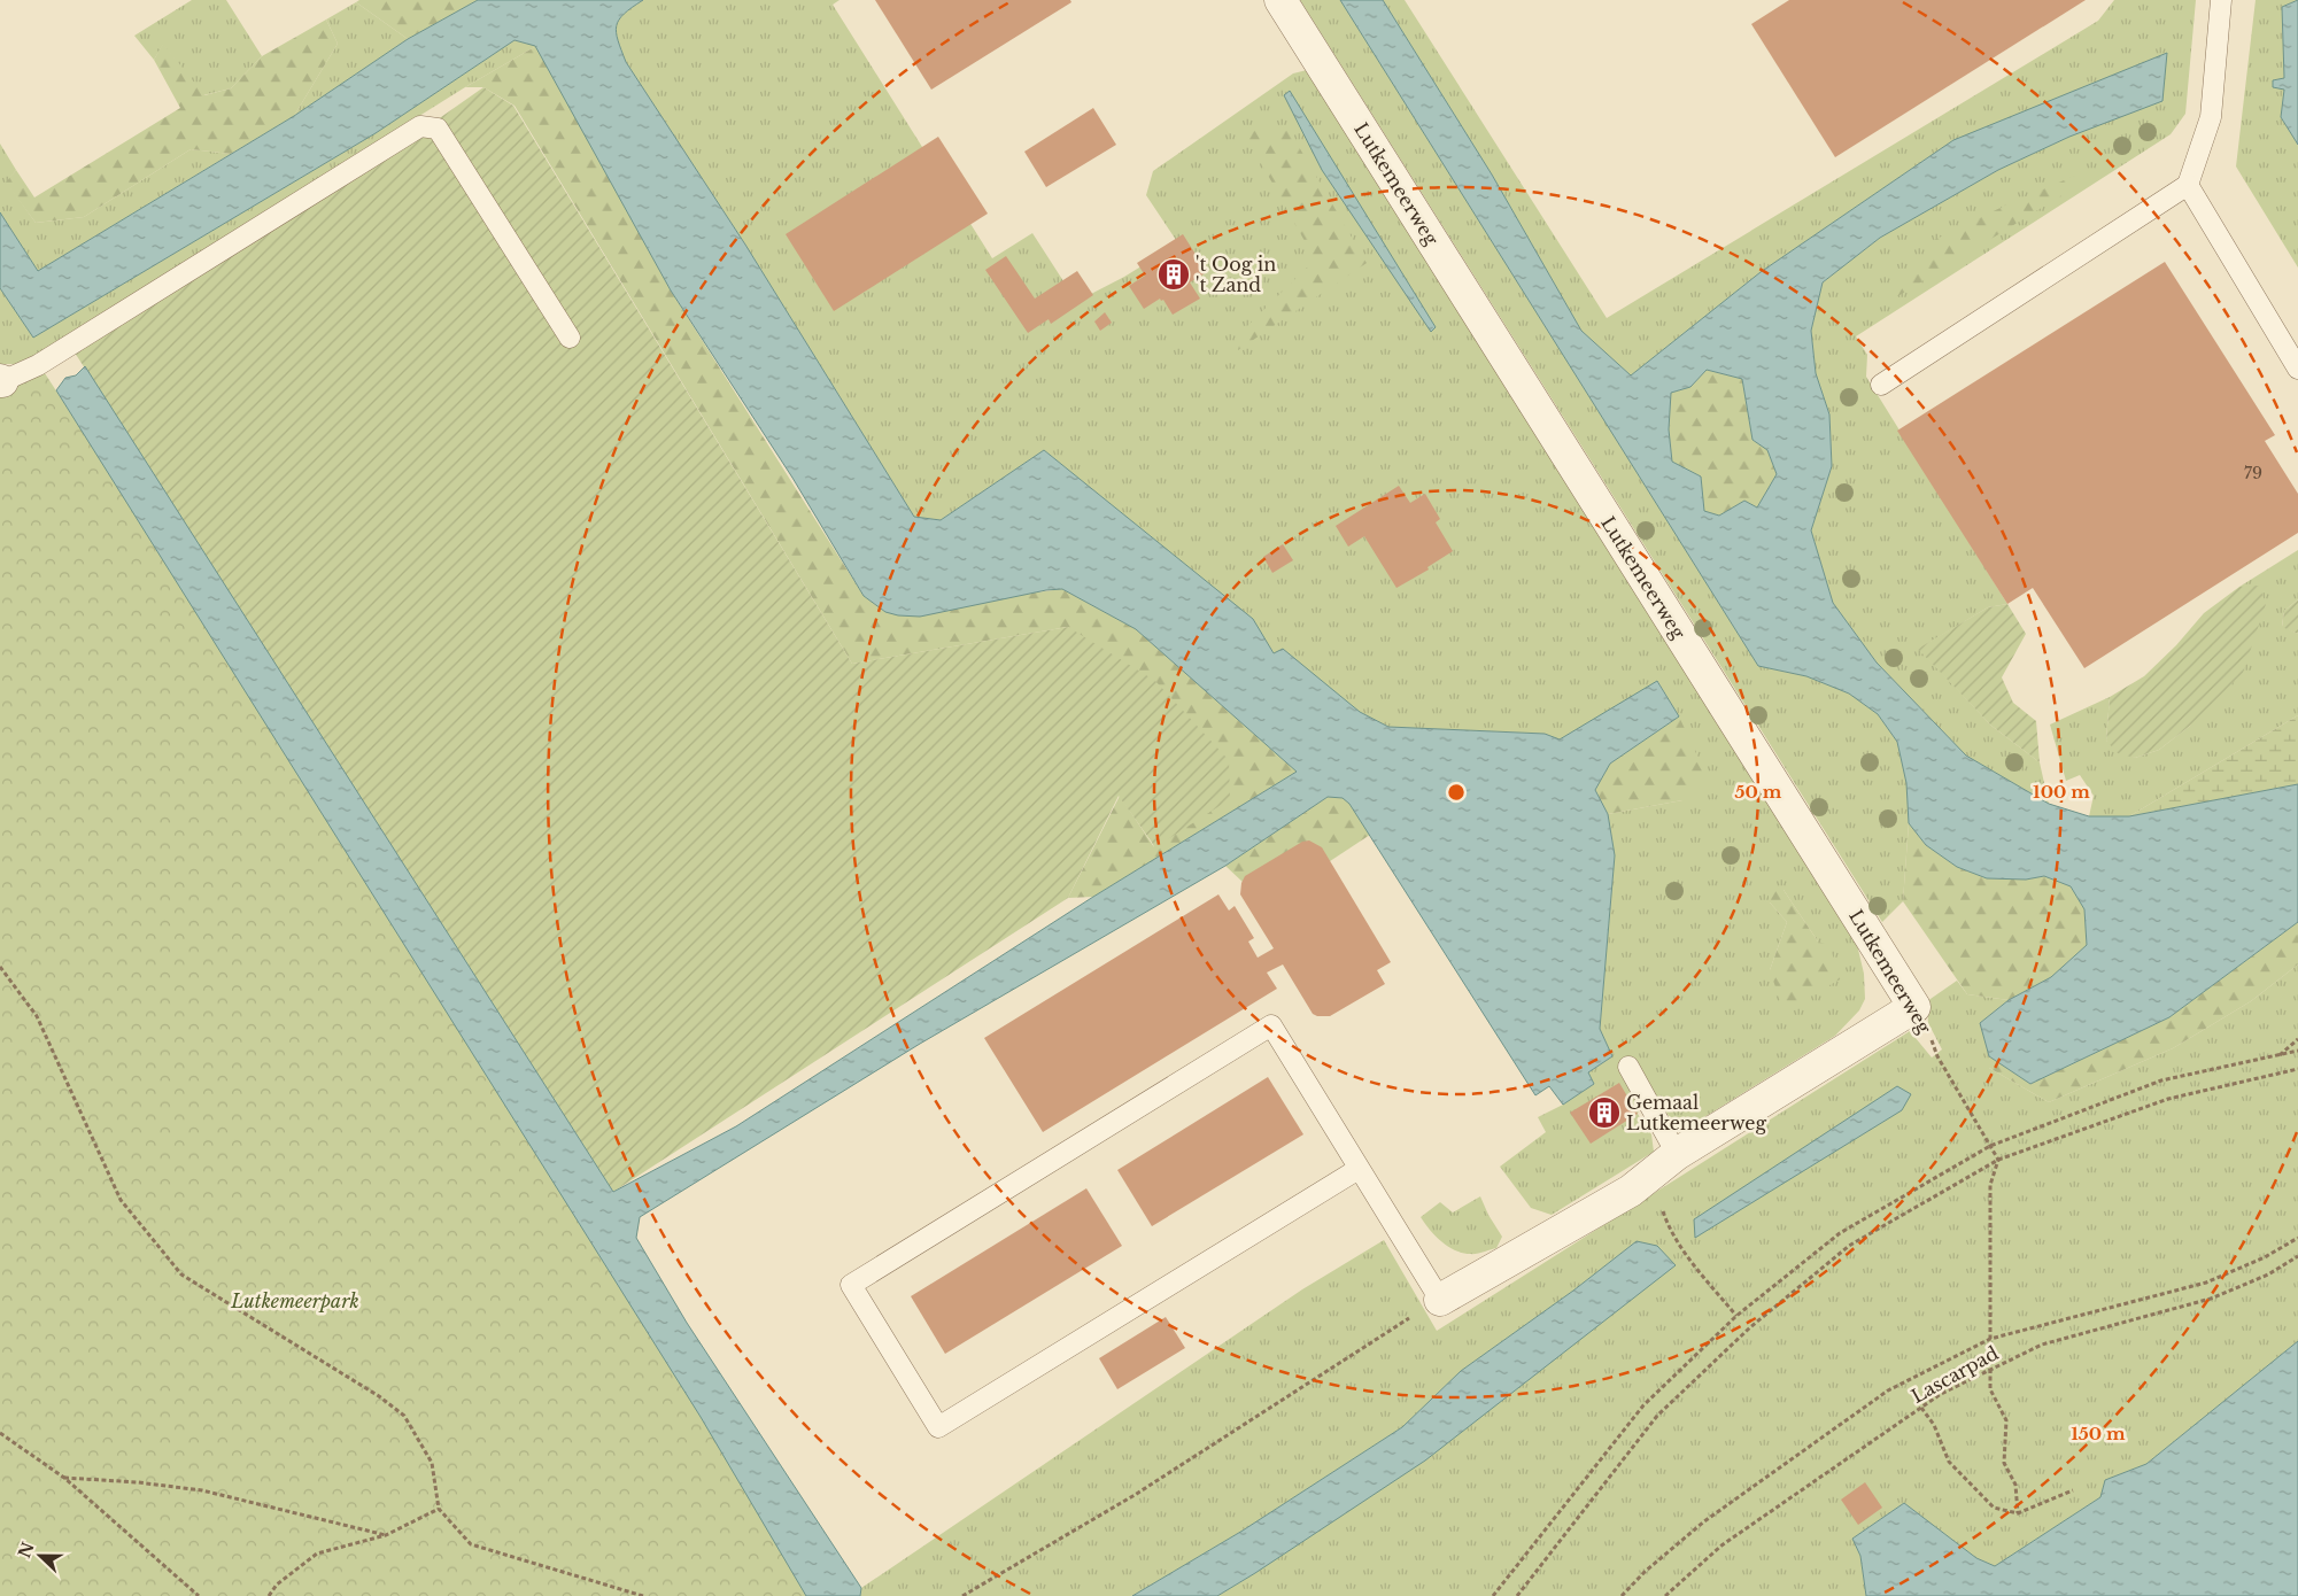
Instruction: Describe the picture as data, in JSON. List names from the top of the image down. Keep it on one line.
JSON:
{"streets":{"street":["Lutkemeerweg"],"path":["Lascarpad"]},"parks":["Lutkemeerpark"],"places":{"building":["'t Oog in 't Zand","Gemaal Lutkemeerweg"]},"house_numbers":["79"],"north":"left","rings":["50 m","100 m","150 m"]}
